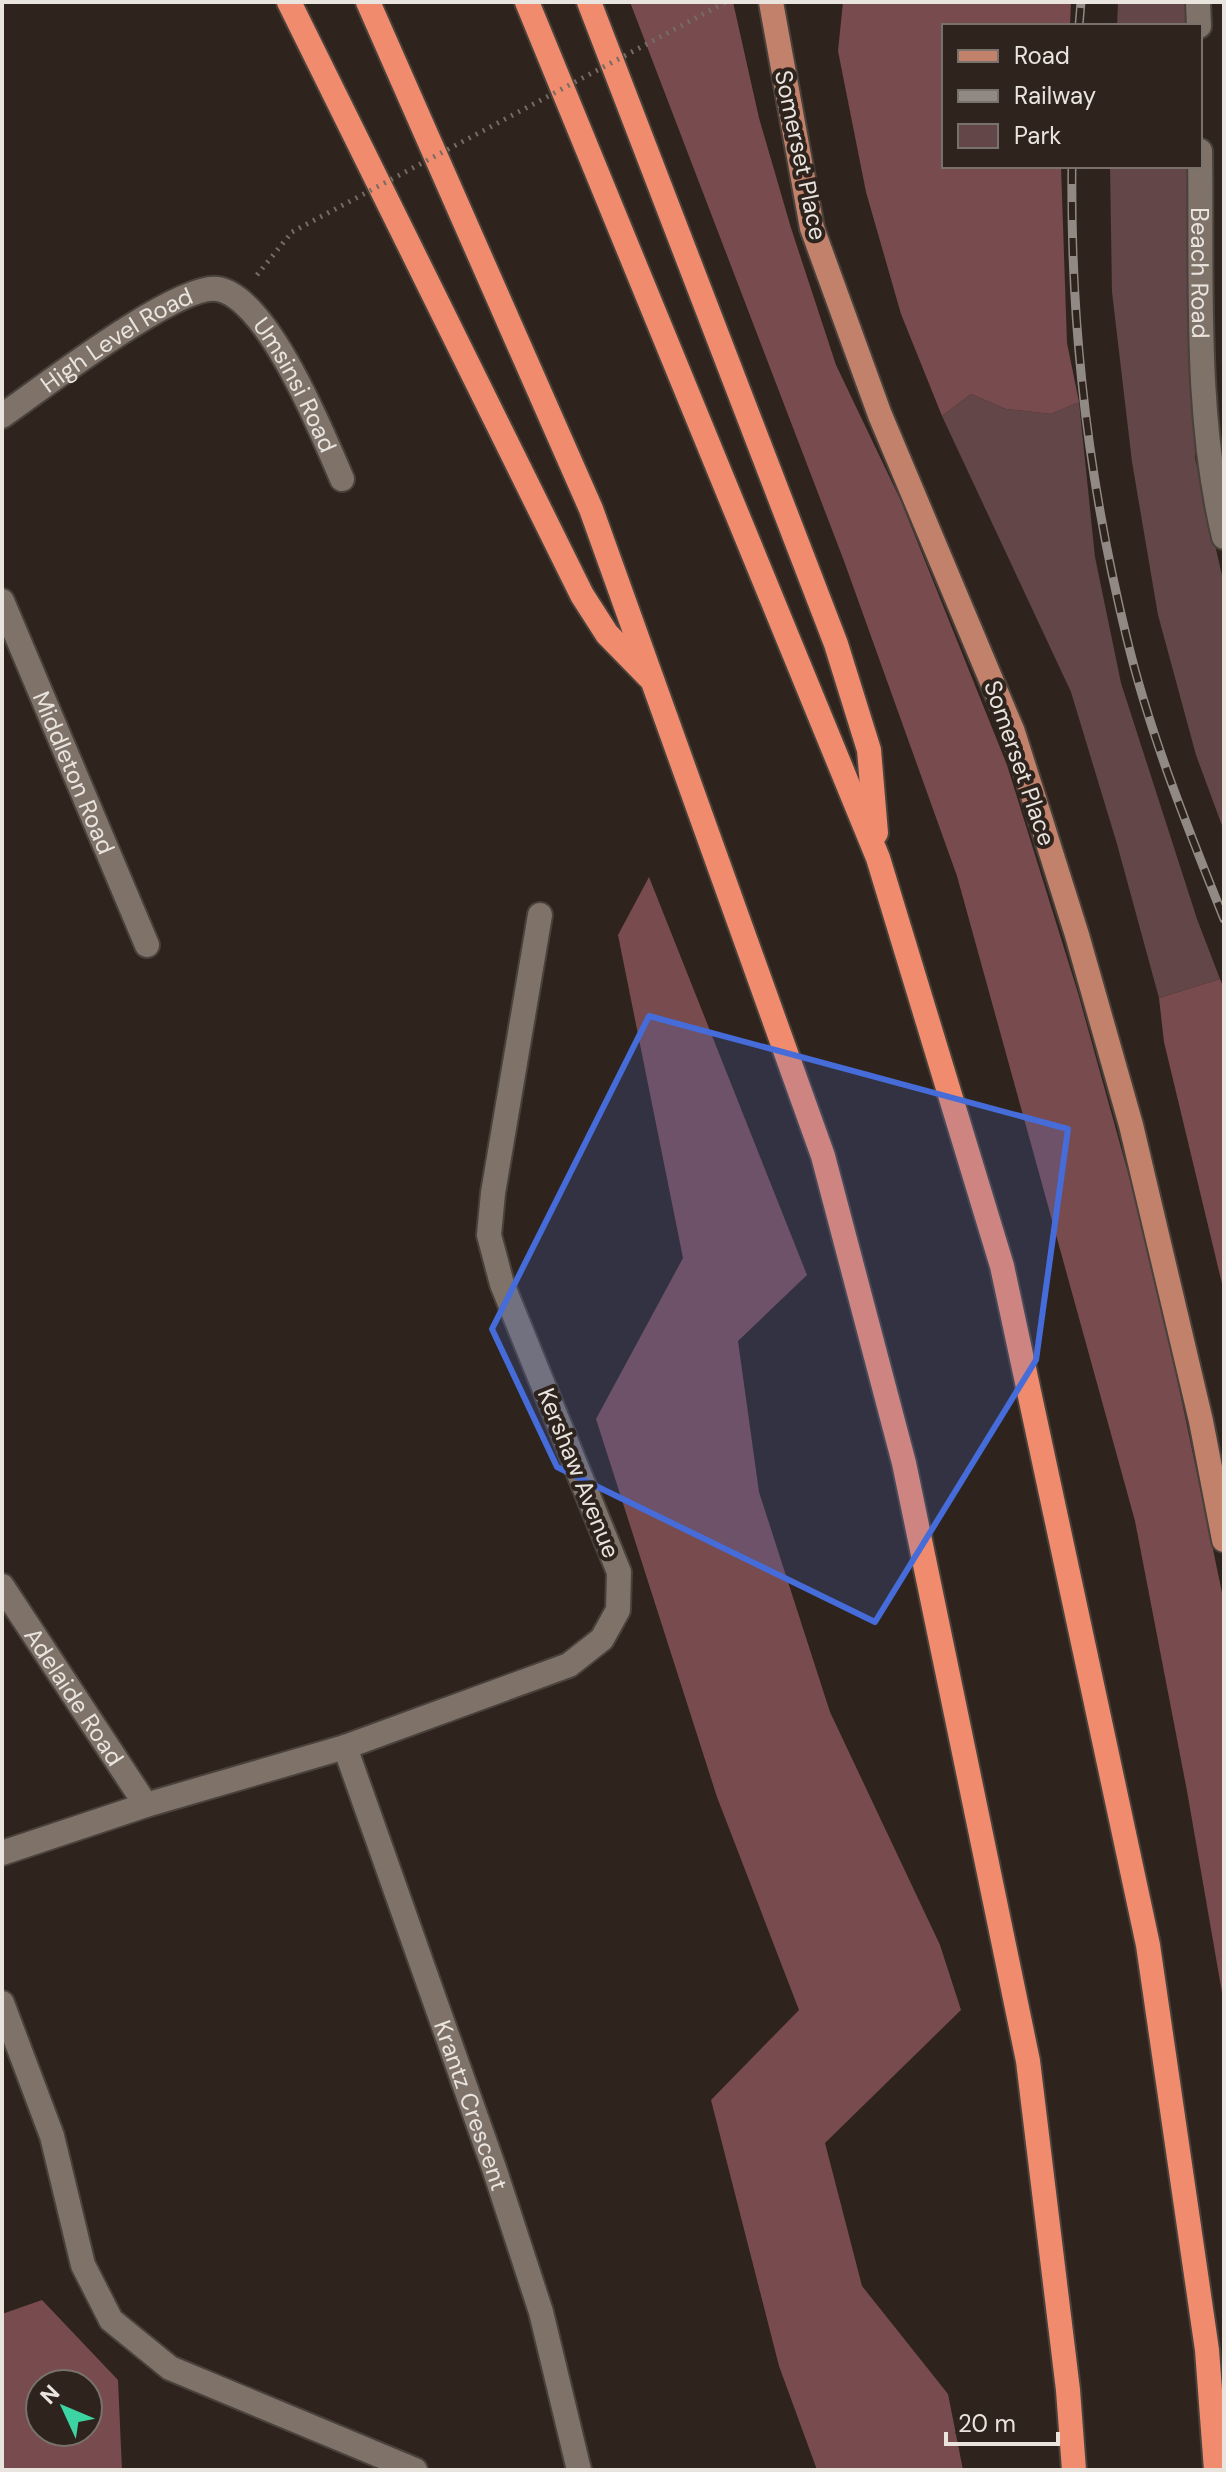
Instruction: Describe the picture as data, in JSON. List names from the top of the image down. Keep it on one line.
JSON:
{"streets":{"main road":["Somerset Place"],"street":["Beach Road","High Level Road","Umsinsi Road","Middleton Road","Kershaw Avenue","Adelaide Road","Krantz Crescent"]},"crossings":[["High Level Road","Umsinsi Road"],["Kershaw Avenue","Adelaide Road"],["Kershaw Avenue","Krantz Crescent"]],"legend":["Road","Railway","Park"],"scale_bar":"20 m","north":"top left"}
